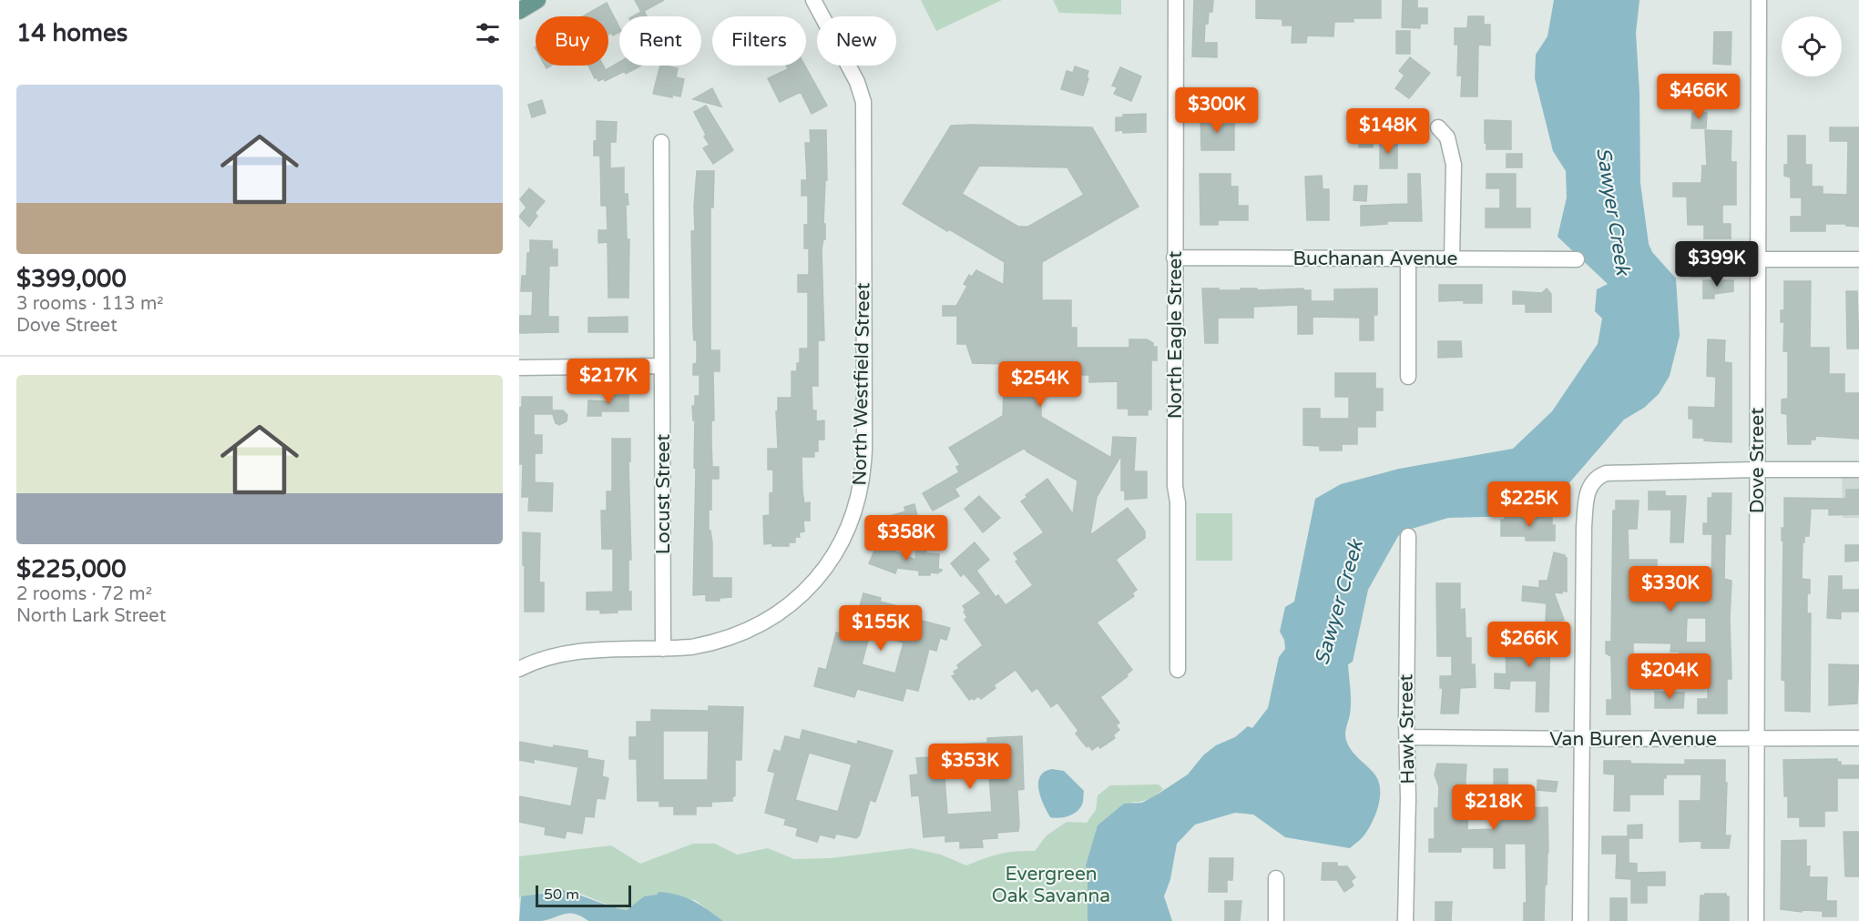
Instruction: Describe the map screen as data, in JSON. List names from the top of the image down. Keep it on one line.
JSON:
{"streets":{"street":["Buchanan Avenue","North Eagle Street","North Westfield Street","Dove Street","Locust Street","Hawk Street","Van Buren Avenue"]},"crossings":[["Buchanan Avenue","North Eagle Street"],["North Westfield Street","Locust Street"],["Dove Street","Van Buren Avenue"],["Hawk Street","Van Buren Avenue"]],"water":["Sawyer Creek"],"parks":["Evergreen Oak Savanna"],"scale_bar":"50 m","page":{"heading":"14 homes","chip":["Buy","Rent","Filters","New"],"list":[{"name":"$399,000","note":"3 rooms · 113 m² · Dove Street"},{"name":"$225,000","note":"2 rooms · 72 m² · North Lark Street"}],"price":["$466K","$300K","$148K","$399K","$217K","$254K","$225K","$358K","$330K","$155K","$266K","$204K","$353K","$218K"],"scale":"50 m"}}
